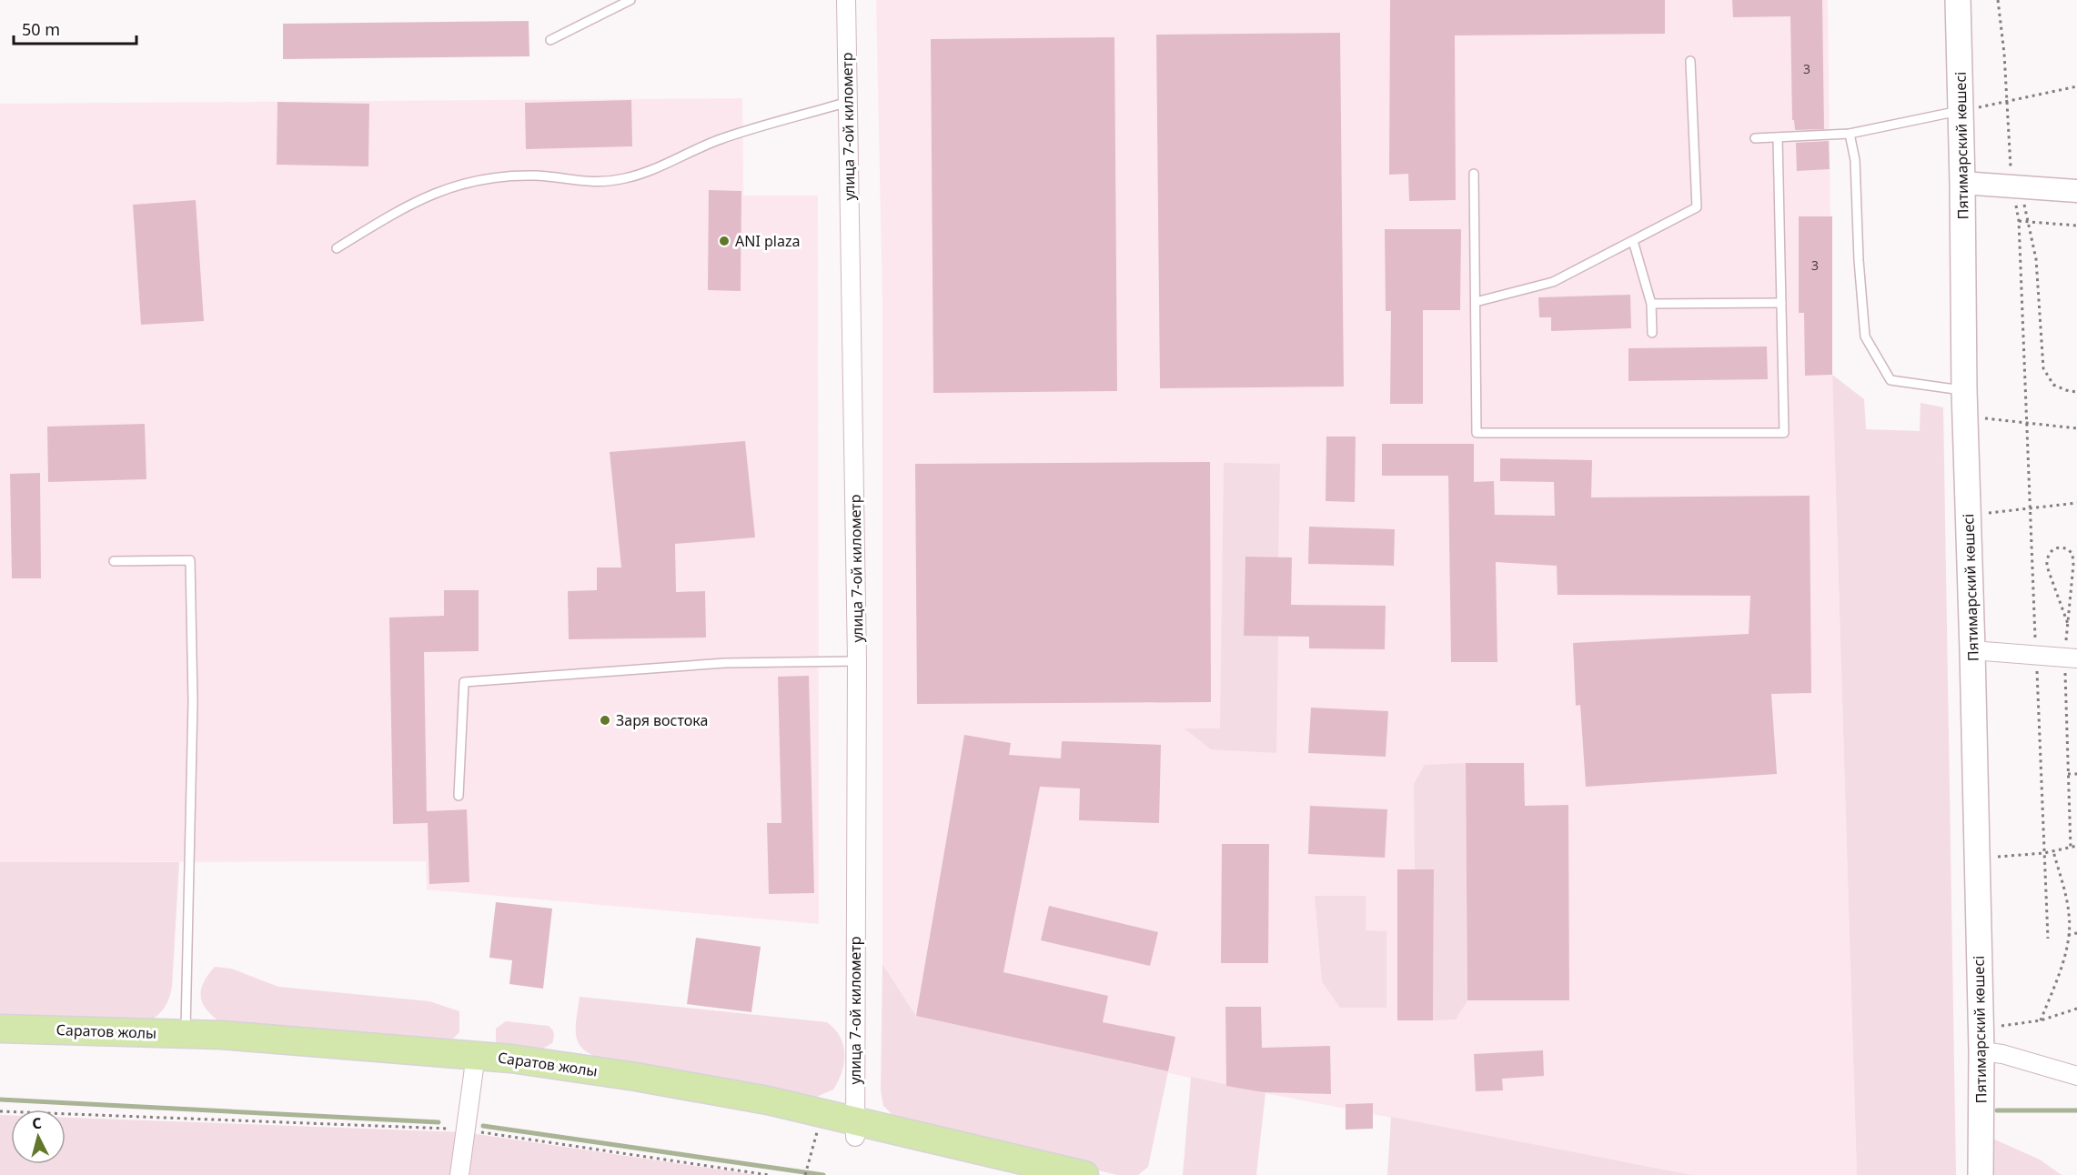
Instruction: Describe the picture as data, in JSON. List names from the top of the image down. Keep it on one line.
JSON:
{"streets":{"main road":["Пятимарский көшесі","Саратов жолы"],"street":["улица 7-ой километр"]},"crossings":[["улица 7-ой километр","Саратов жолы"]],"places":["ANI plaza","Заря востока"],"house_numbers":["3","3"],"scale_bar":"50 m","north":"top"}
